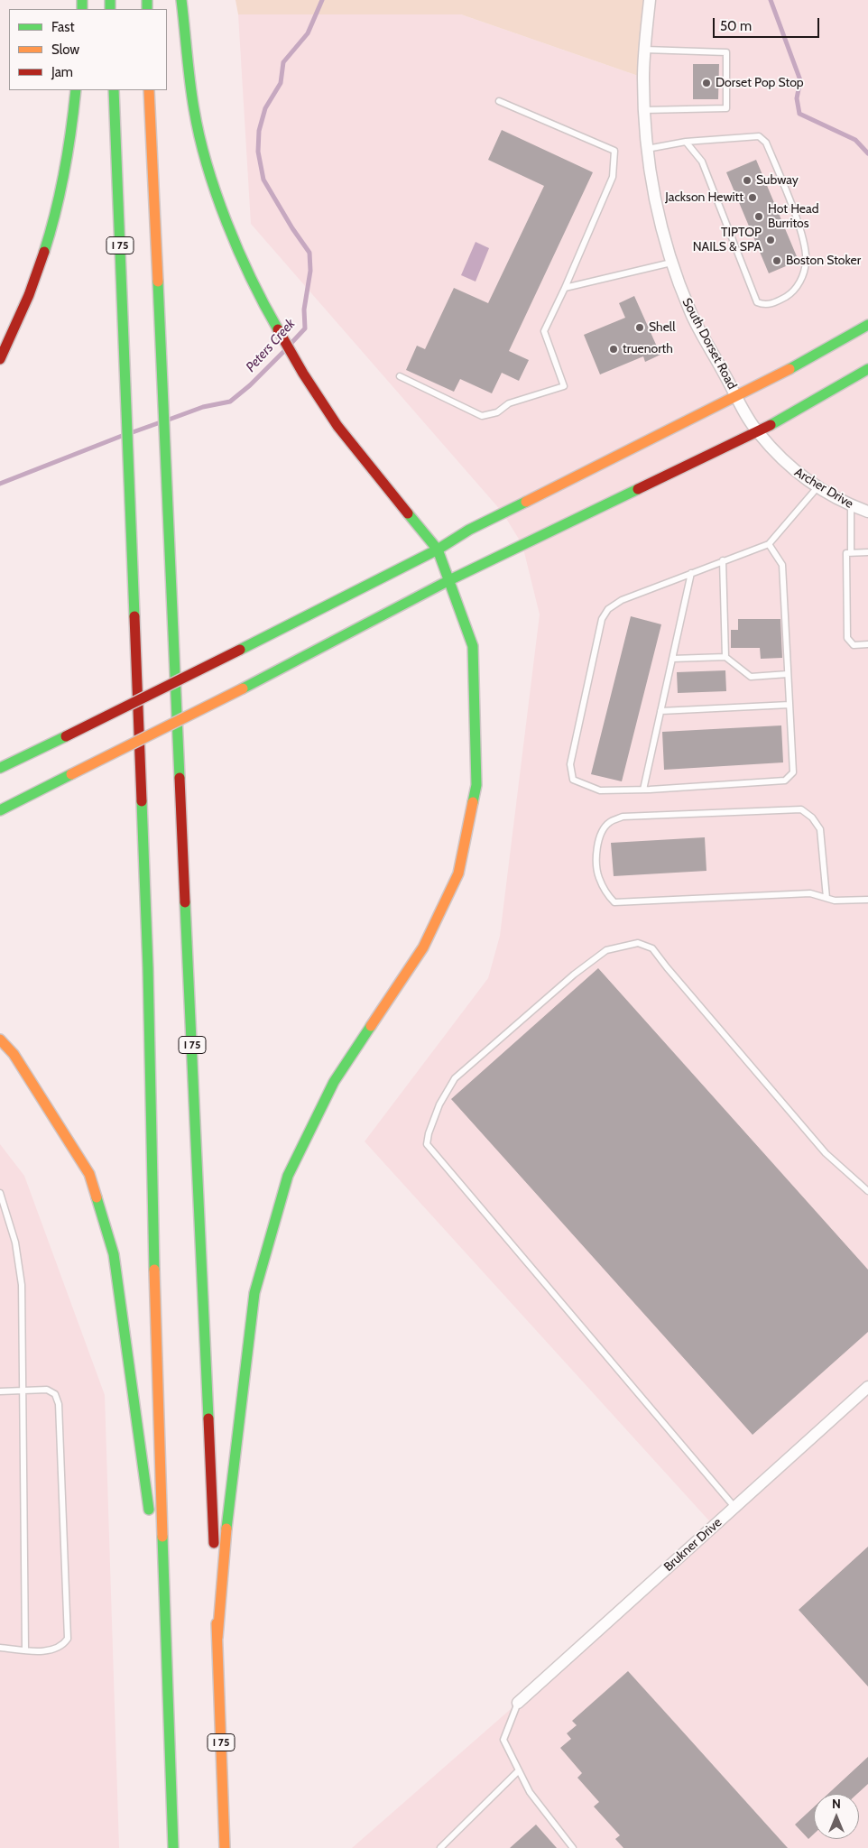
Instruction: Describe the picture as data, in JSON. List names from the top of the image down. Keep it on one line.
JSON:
{"streets":{"main road":["I 75"],"street":["South Dorset Road","Archer Drive","Brukner Drive"]},"crossings":[["South Dorset Road","Archer Drive"]],"water":["Peters Creek"],"places":["Dorset Pop Stop","Subway","Jackson Hewitt","Hot Head Burritos","TIPTOP NAILS & SPA","Boston Stoker","Shell","truenorth"],"legend":["Fast","Slow","Jam"],"scale_bar":"50 m","north":"top"}
